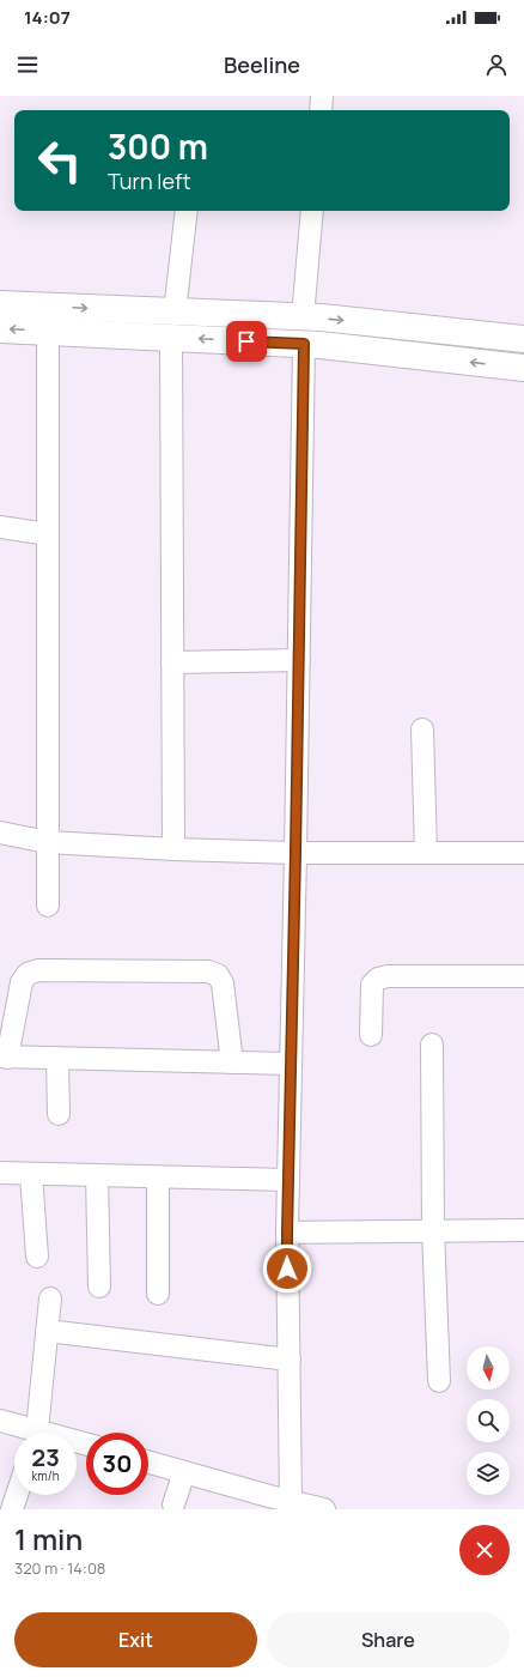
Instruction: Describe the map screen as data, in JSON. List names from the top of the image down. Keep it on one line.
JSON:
{"north":"bottom","page":{"status":"14:07","header":"Beeline","turn":["300 m","Turn left"],"speed":"23 km/h","limit":"30","heading":["1 min","320 m · 14:08"],"buttons":["Exit","Share"]}}
